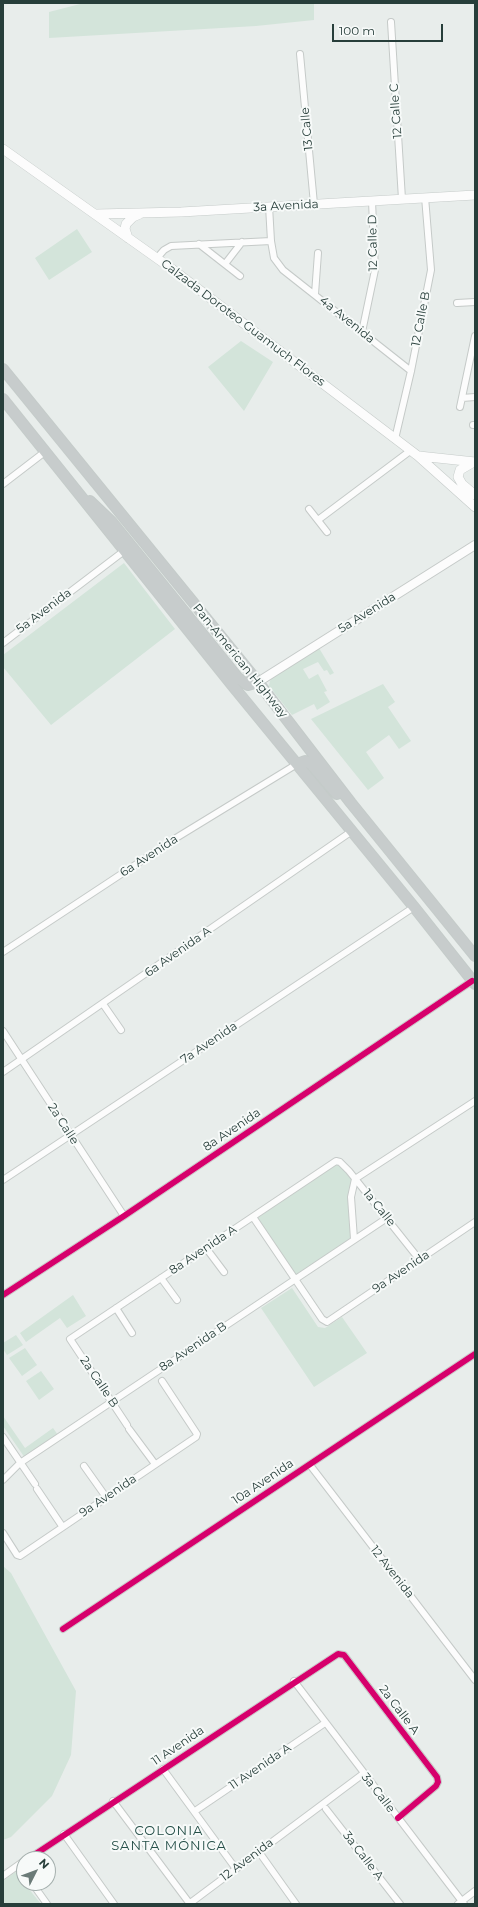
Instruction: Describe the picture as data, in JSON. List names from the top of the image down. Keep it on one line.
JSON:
{"streets":{"highway":["Pan-American Highway"],"main road":["3a Avenida","Calzada Doroteo Guamuch Flores"],"street":["12 Calle C","13 Calle","12 Calle D","12 Calle B","4a Avenida","5a Avenida","6a Avenida","6a Avenida A","7a Avenida","2a Calle","8a Avenida","1a Calle","8a Avenida A","9a Avenida","8a Avenida B","2a Calle B","10a Avenida","12 Avenida","2a Calle A","11 Avenida","11 Avenida A","3a Calle","3a Calle A"]},"crossings":[["12 Calle C","3a Avenida"],["13 Calle","3a Avenida"],["3a Avenida","12 Calle D"],["3a Avenida","12 Calle B"],["3a Avenida","Calzada Doroteo Guamuch Flores"],["12 Calle D","4a Avenida"],["12 Calle B","4a Avenida"],["12 Calle B","Calzada Doroteo Guamuch Flores"],["5a Avenida","Pan-American Highway"],["Pan-American Highway","6a Avenida"],["Pan-American Highway","6a Avenida A"],["Pan-American Highway","7a Avenida"],["Pan-American Highway","8a Avenida"],["6a Avenida A","2a Calle"],["7a Avenida","2a Calle"],["2a Calle","8a Avenida"],["1a Calle","8a Avenida A"],["1a Calle","9a Avenida"],["1a Calle","8a Avenida B"],["8a Avenida A","2a Calle B"],["9a Avenida","8a Avenida B"],["9a Avenida","2a Calle B"],["8a Avenida B","2a Calle B"],["10a Avenida","12 Avenida"],["12 Avenida","3a Calle"],["2a Calle A","11 Avenida"],["2a Calle A","3a Calle"],["11 Avenida","3a Calle"],["11 Avenida A","3a Calle"]],"districts":["COLONIA SANTA MÓNICA"],"scale_bar":"100 m","north":"top right"}
